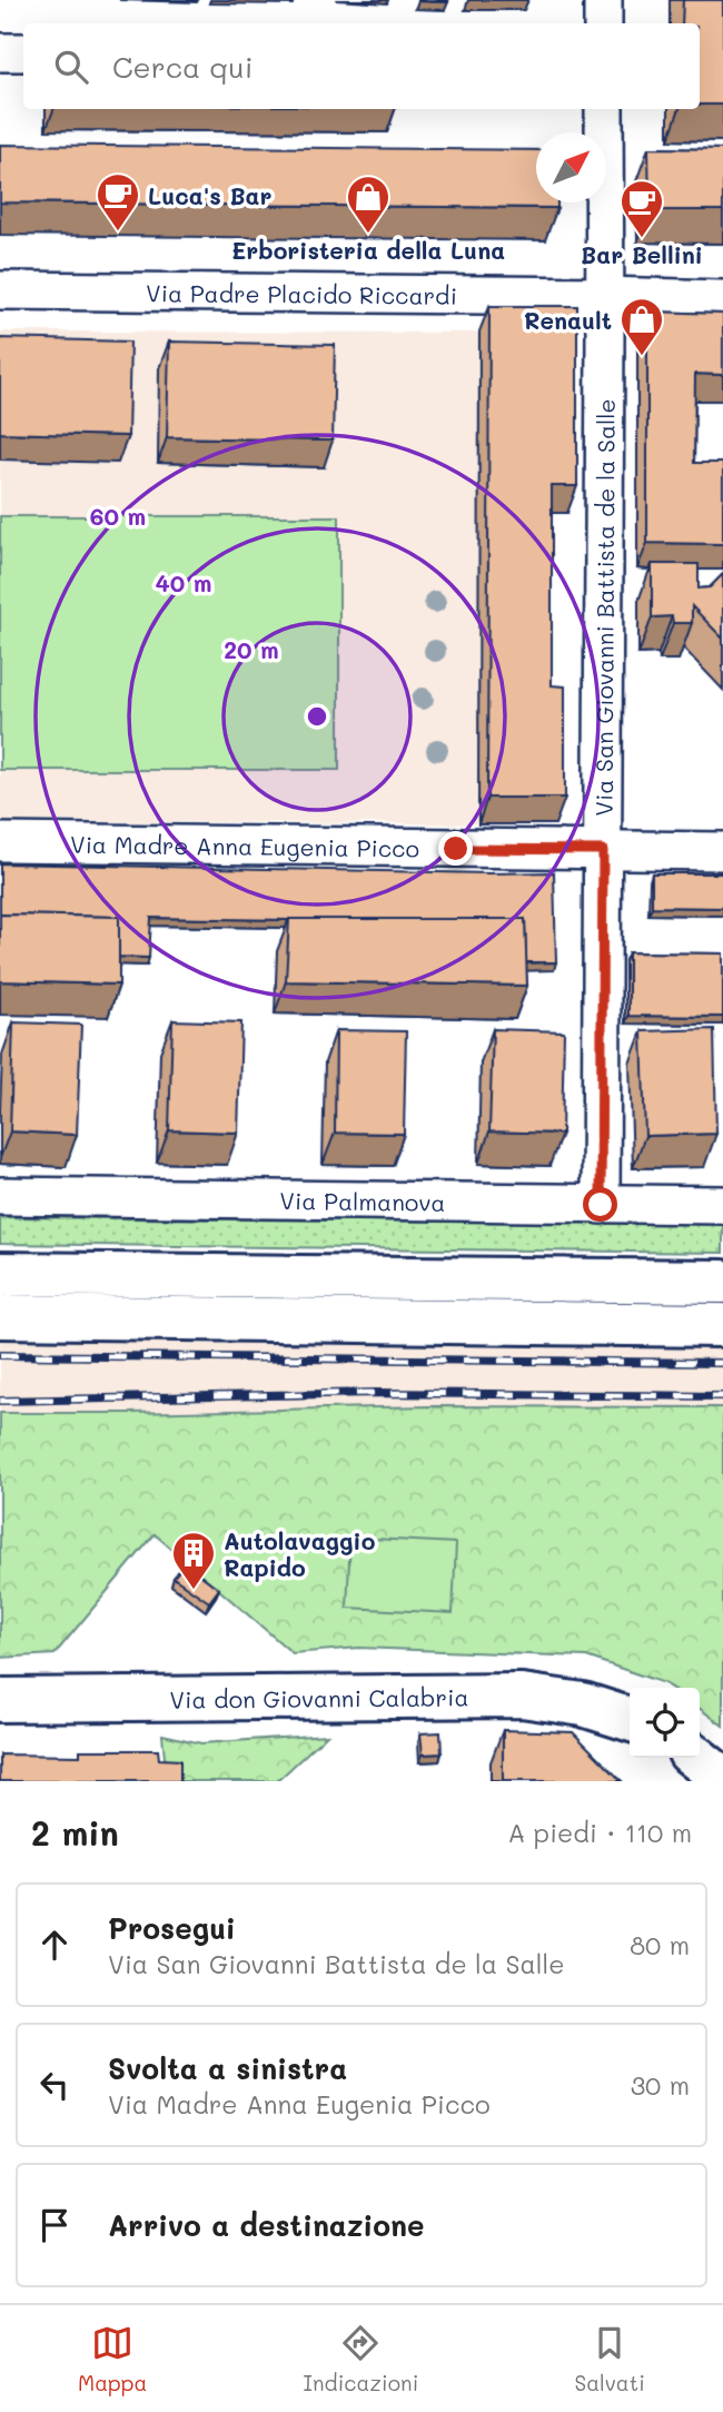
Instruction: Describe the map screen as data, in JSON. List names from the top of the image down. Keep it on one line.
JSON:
{"streets":{"main road":["Via don Giovanni Calabria"],"street":["Via Padre Placido Riccardi","Via San Giovanni Battista de la Salle","Via Madre Anna Eugenia Picco","Via Palmanova"]},"crossings":[["Via Padre Placido Riccardi","Via San Giovanni Battista de la Salle"],["Via San Giovanni Battista de la Salle","Via Madre Anna Eugenia Picco"],["Via San Giovanni Battista de la Salle","Via Palmanova"]],"places":{"cafe":["Luca's Bar","Bar Bellini"],"shop":["Erboristeria della Luna","Renault"],"building":["Autolavaggio Rapido"]},"north":"top right","page":{"search":"Cerca qui","heading":["2 min","A piedi · 110 m"],"list":[["Prosegui","Via San Giovanni Battista de la Salle","80 m"],["Svolta a sinistra","Via Madre Anna Eugenia Picco","30 m"],"Arrivo a destinazione"],"nav":["Mappa","Indicazioni","Salvati"]},"rings":["60 m","40 m","20 m"]}
